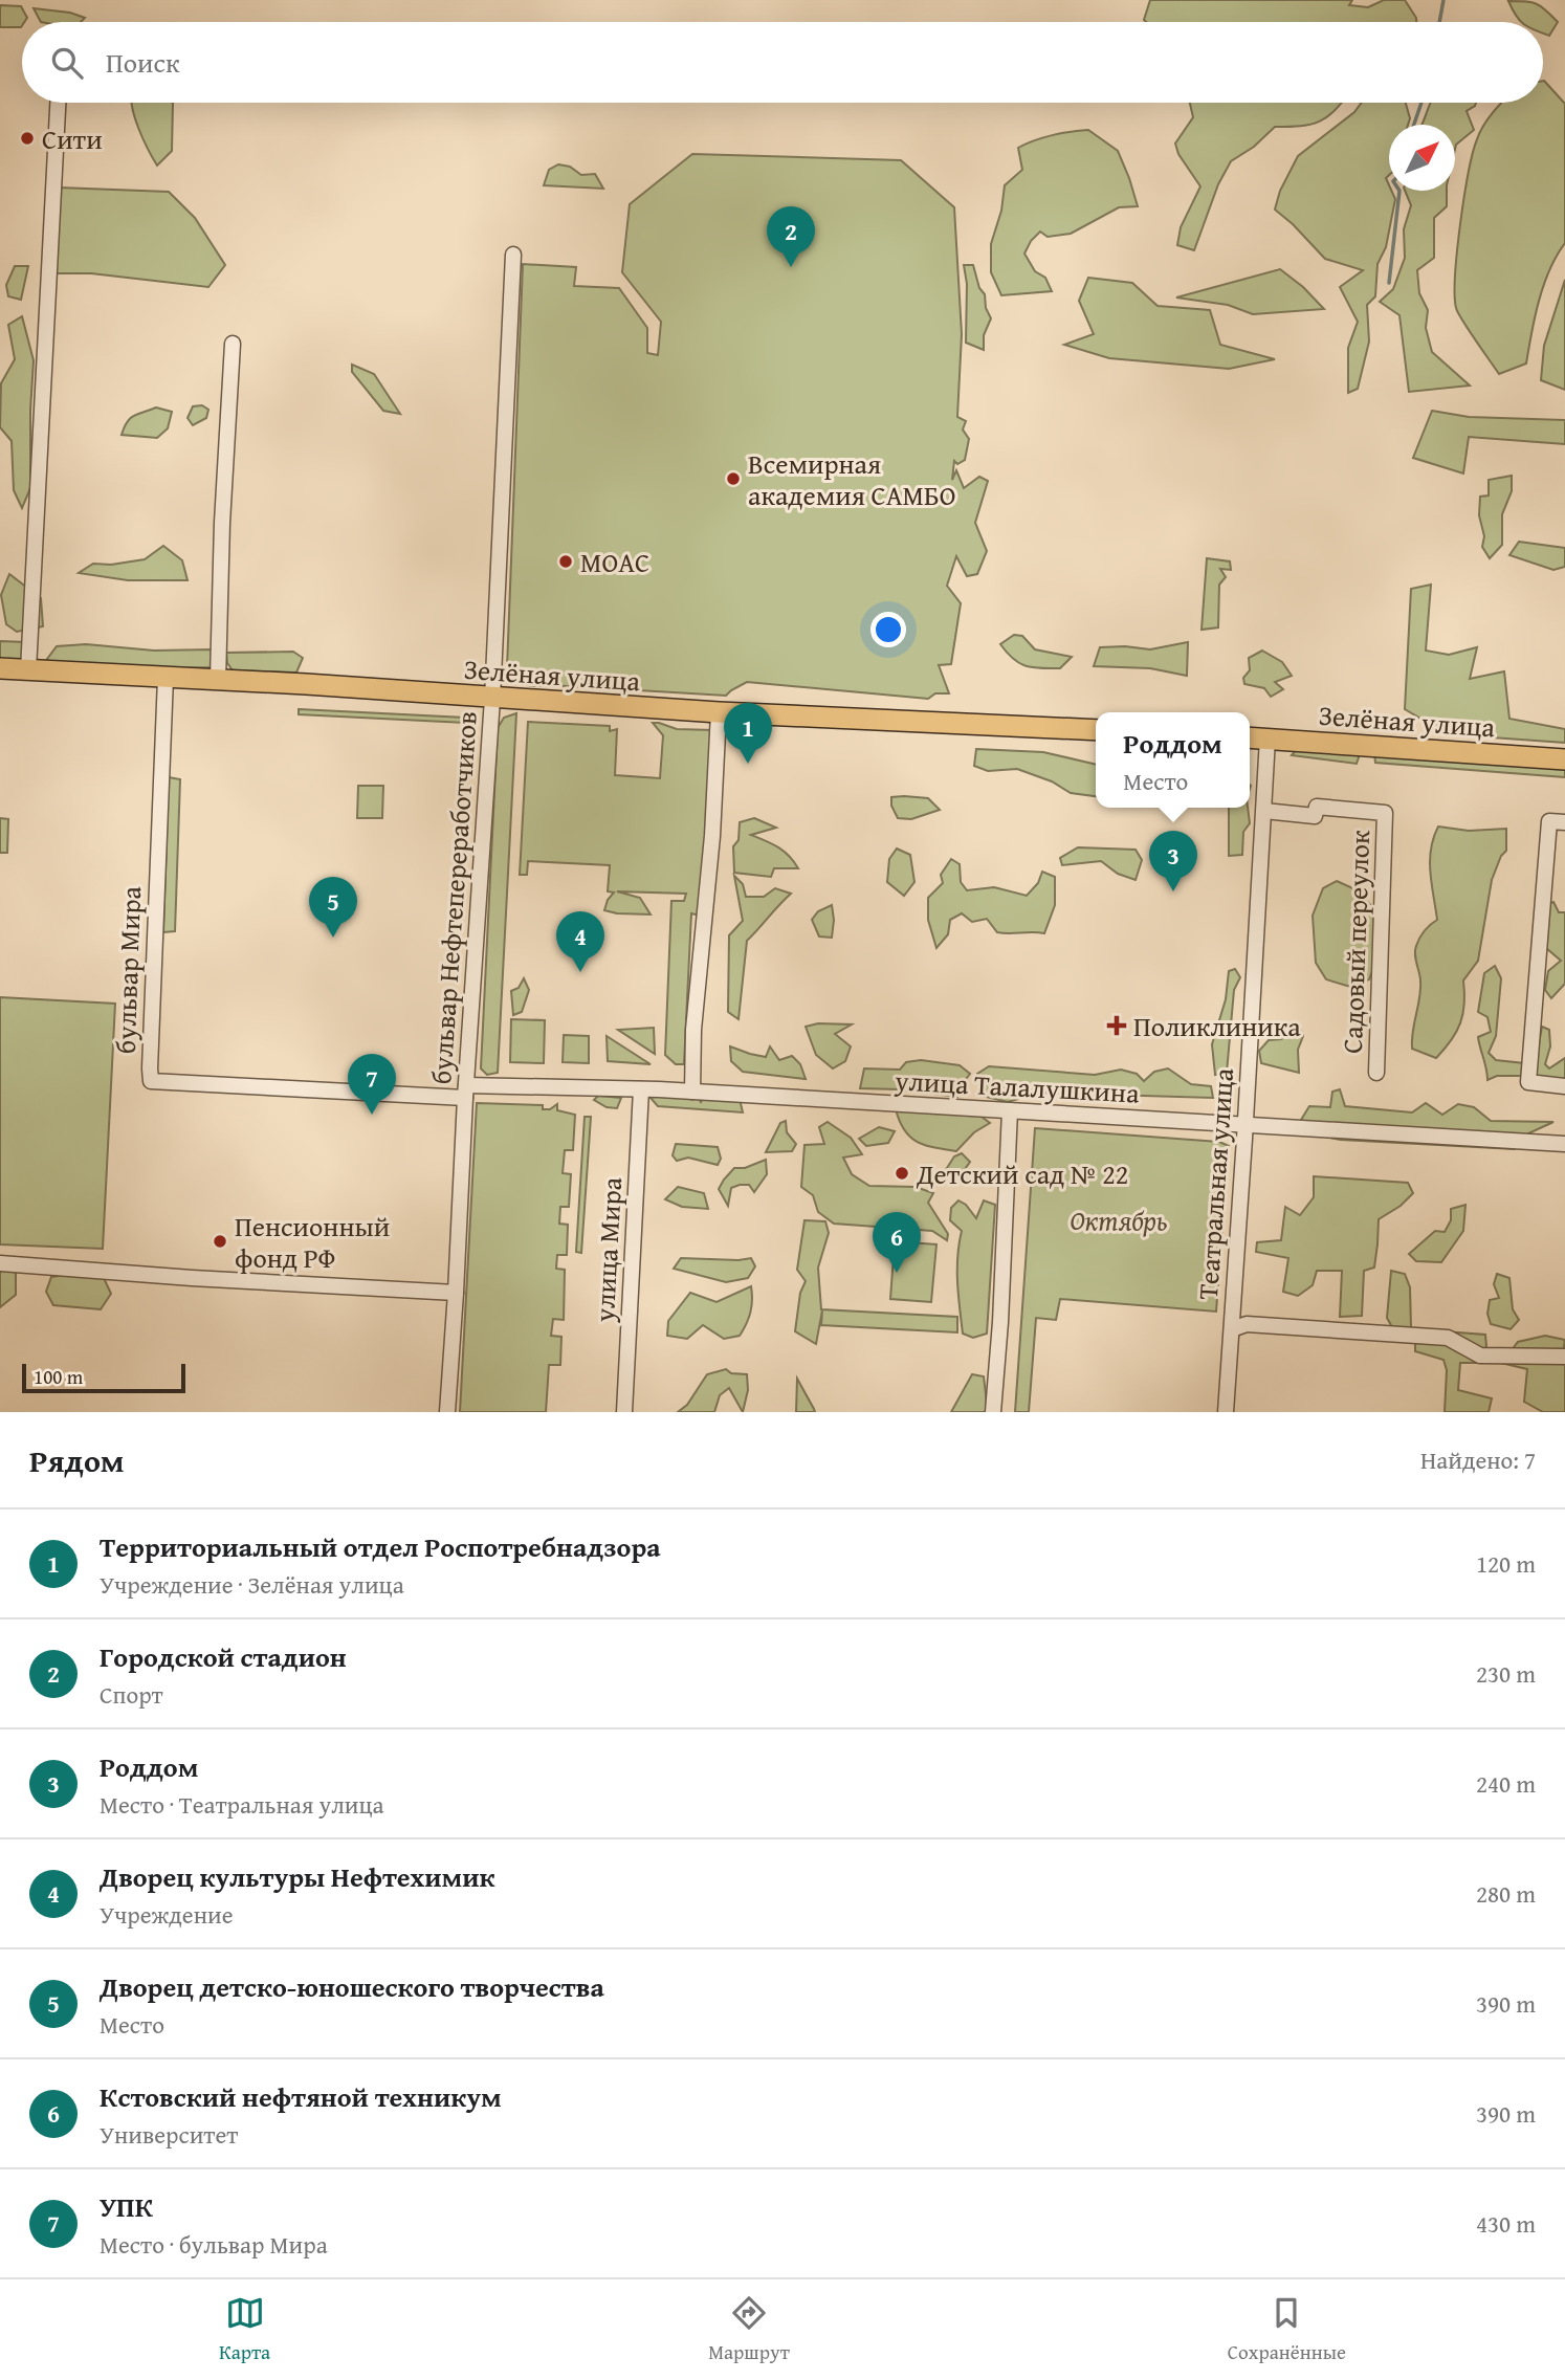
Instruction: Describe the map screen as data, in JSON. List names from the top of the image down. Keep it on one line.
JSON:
{"streets":{"main road":["Зелёная улица"],"street":["бульвар Нефтепереработчиков","Садовый переулок","бульвар Мира","улица Талалушкина","Театральная улица","улица Мира"]},"crossings":[["Зелёная улица","бульвар Нефтепереработчиков"],["Зелёная улица","бульвар Мира"],["Зелёная улица","Театральная улица"],["бульвар Нефтепереработчиков","бульвар Мира"],["бульвар Нефтепереработчиков","улица Талалушкина"],["Садовый переулок","Театральная улица"],["бульвар Мира","улица Талалушкина"],["улица Талалушкина","Театральная улица"],["улица Талалушкина","улица Мира"]],"parks":["Октябрь"],"places":{"other":["Сити","Всемирная академия САМБО","МОАС","Детский сад № 22","Пенсионный фонд РФ"],"health":["Поликлиника"]},"scale_bar":"100 m","north":"top right","page":{"search":"Поиск","pins":["2","1","3","5","4","7","6"],"popup":["Роддом","Место"],"scale":"100 m","heading":["Рядом","Найдено: 7"],"list":[{"mark":"1","name":"Территориальный отдел Роспотребнадзора","note":"Учреждение · Зелёная улица","value":"120 m"},{"mark":"2","name":"Городской стадион","note":"Спорт","value":"230 m"},{"mark":"3","name":"Роддом","note":"Место · Театральная улица","value":"240 m"},{"mark":"4","name":"Дворец культуры Нефтехимик","note":"Учреждение","value":"280 m"},{"mark":"5","name":"Дворец детско-юношеского творчества","note":"Место","value":"390 m"},{"mark":"6","name":"Кстовский нефтяной техникум","note":"Университет","value":"390 m"},{"mark":"7","name":"УПК","note":"Место · бульвар Мира","value":"430 m"}],"nav":["Карта","Маршрут","Сохранённые"]}}
